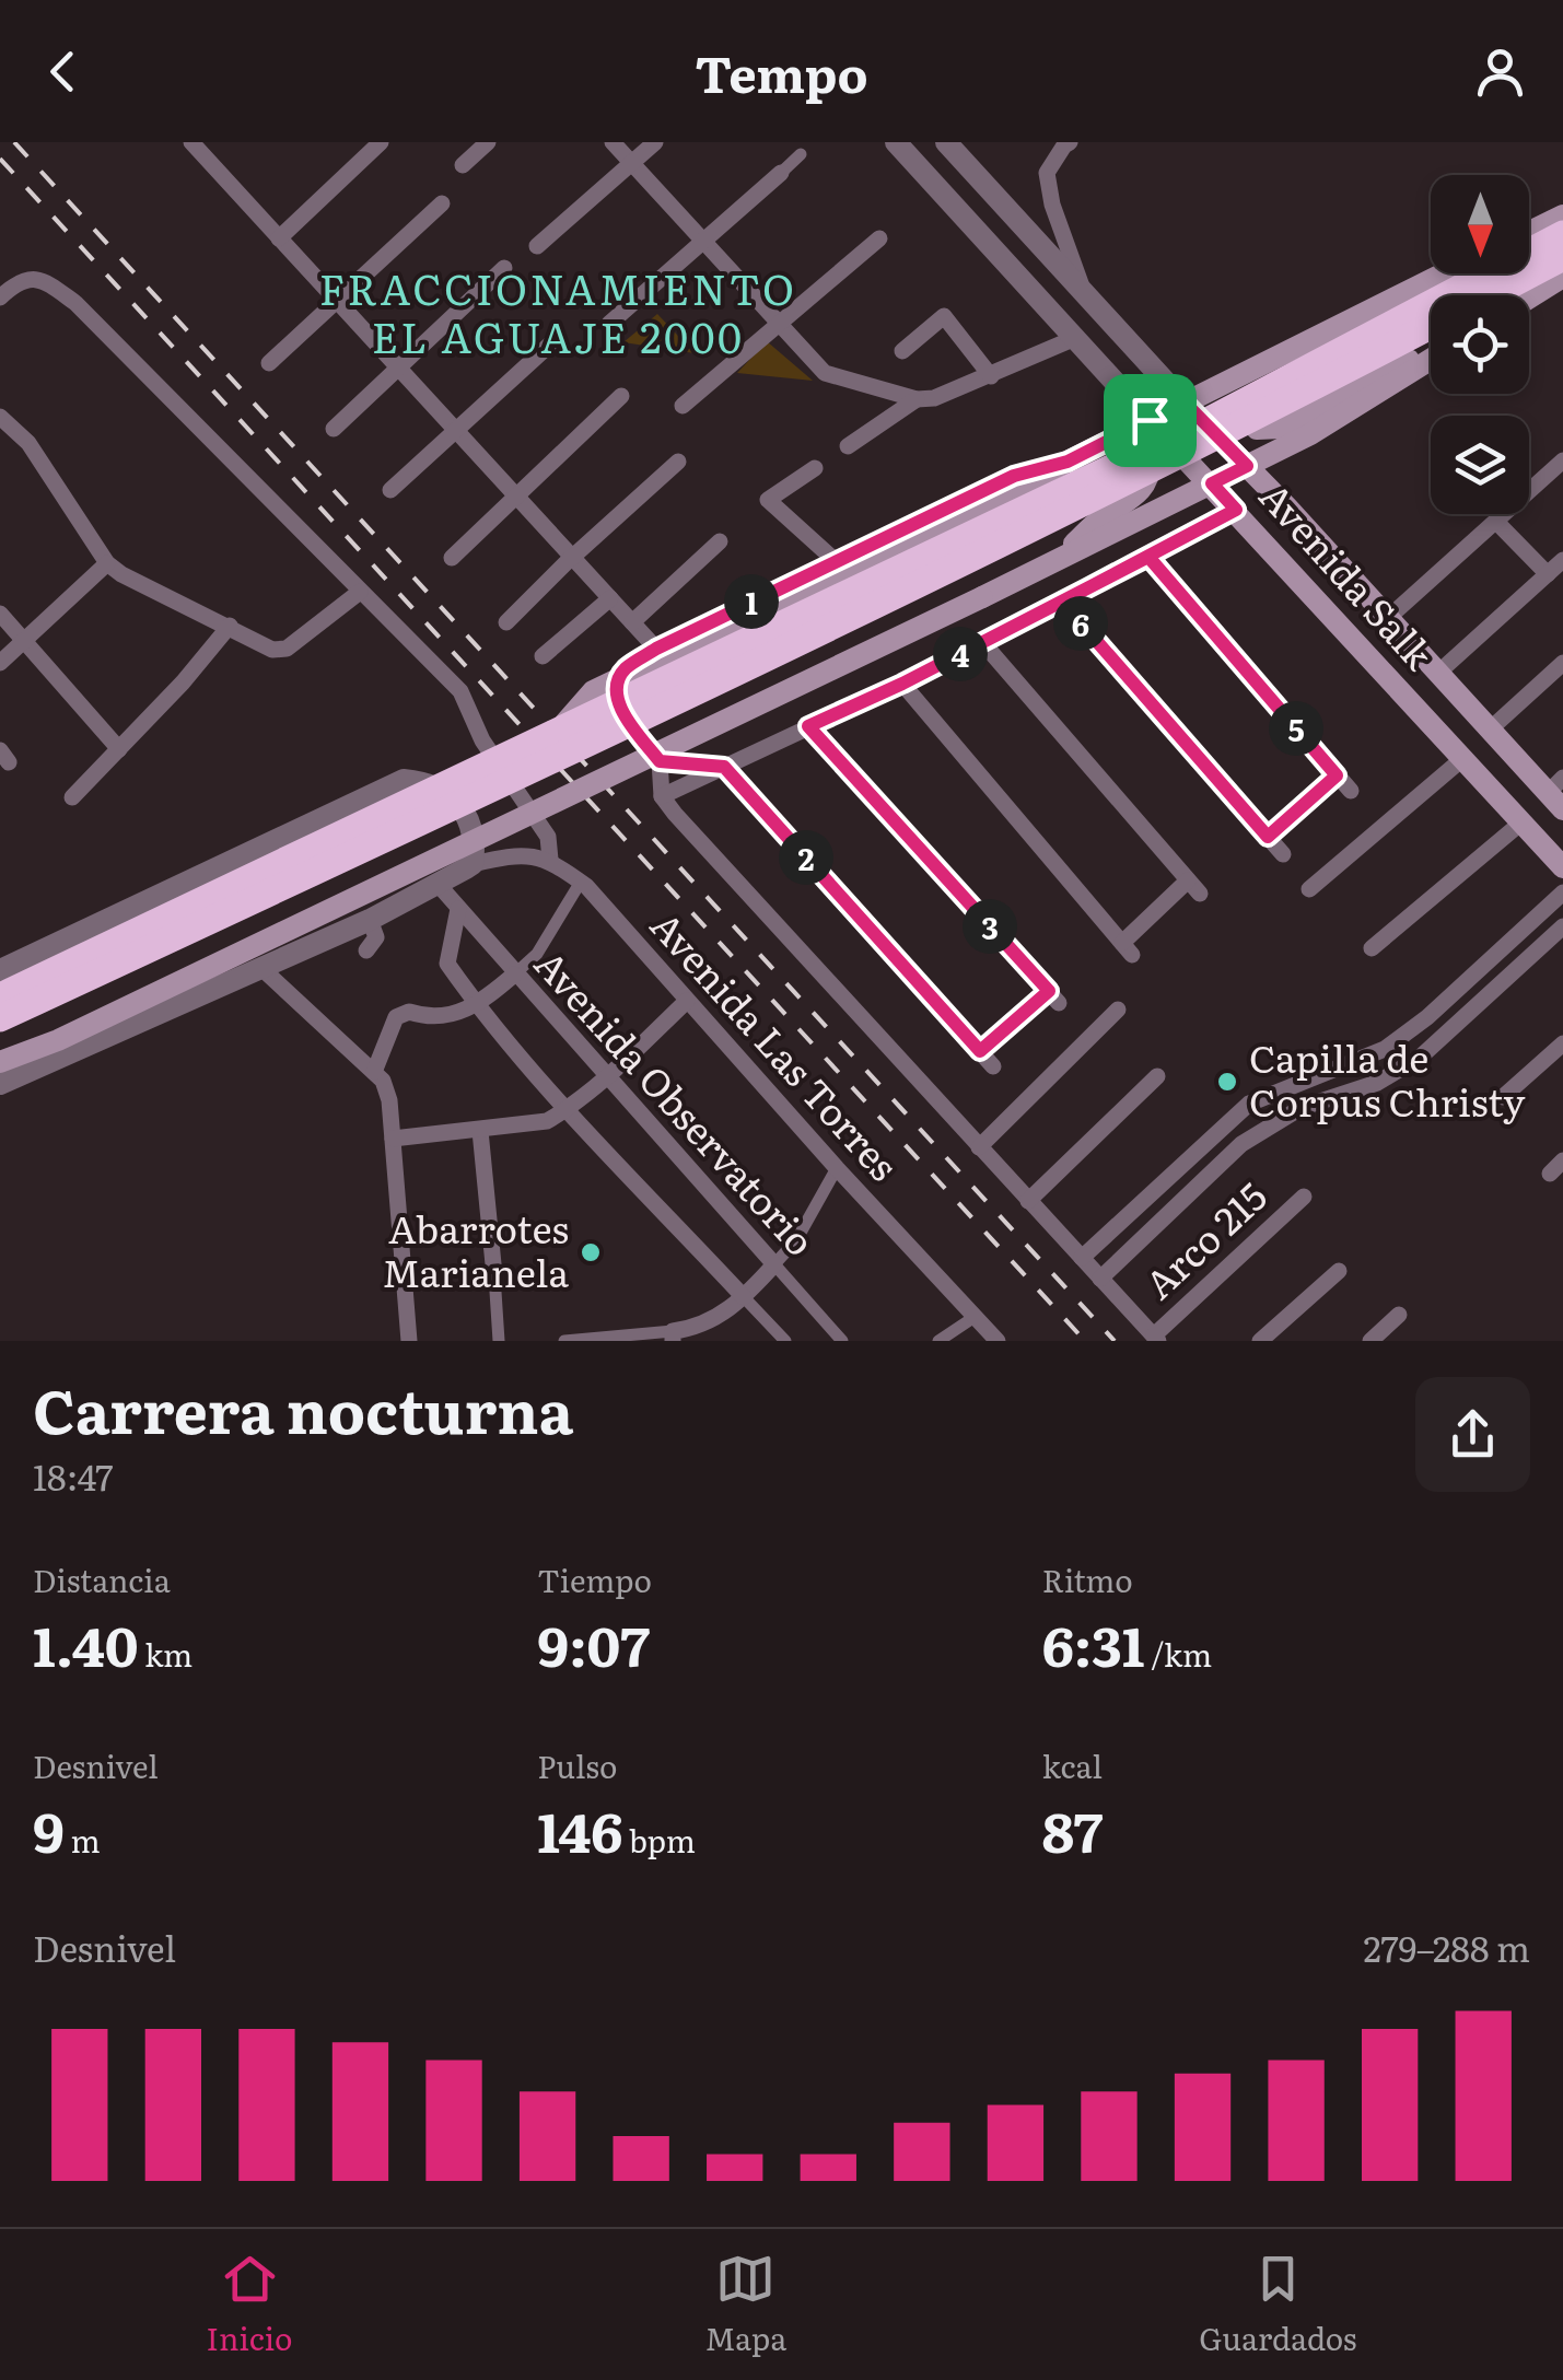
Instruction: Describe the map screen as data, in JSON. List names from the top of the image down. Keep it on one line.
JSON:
{"streets":{"main road":["Avenida Salk"],"street":["Avenida Las Torres","Avenida Observatorio","Arco 215"]},"districts":["FRACCIONAMIENTO EL AGUAJE 2000"],"places":["Capilla de Corpus Christy","Abarrotes Marianela"],"north":"bottom","page":{"header":"Tempo","pins":["1","6","4","5","2","3"],"heading":["Carrera nocturna","18:47"],"stats":[["Distancia","1.40 km"],["Tiempo","9:07"],["Ritmo","6:31 /km"],["Desnivel","9 m"],["Pulso","146 bpm"],["kcal","87"]],"chart":["Desnivel","279–288 m"],"tabs":["Inicio","Mapa","Guardados"]}}
